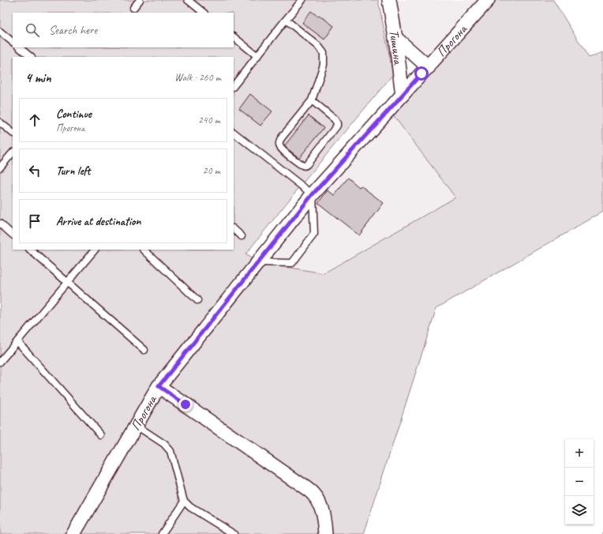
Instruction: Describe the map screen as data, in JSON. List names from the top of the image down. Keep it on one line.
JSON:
{"streets":{"street":["Прогона","Тишина"]},"crossings":[["Прогона","Тишина"]],"page":{"search":"Search here","heading":["4 min","Walk · 260 m"],"list":[["Continue","Прогона","240 m"],["Turn left","20 m"],"Arrive at destination"],"map_buttons":["+","−"]}}
